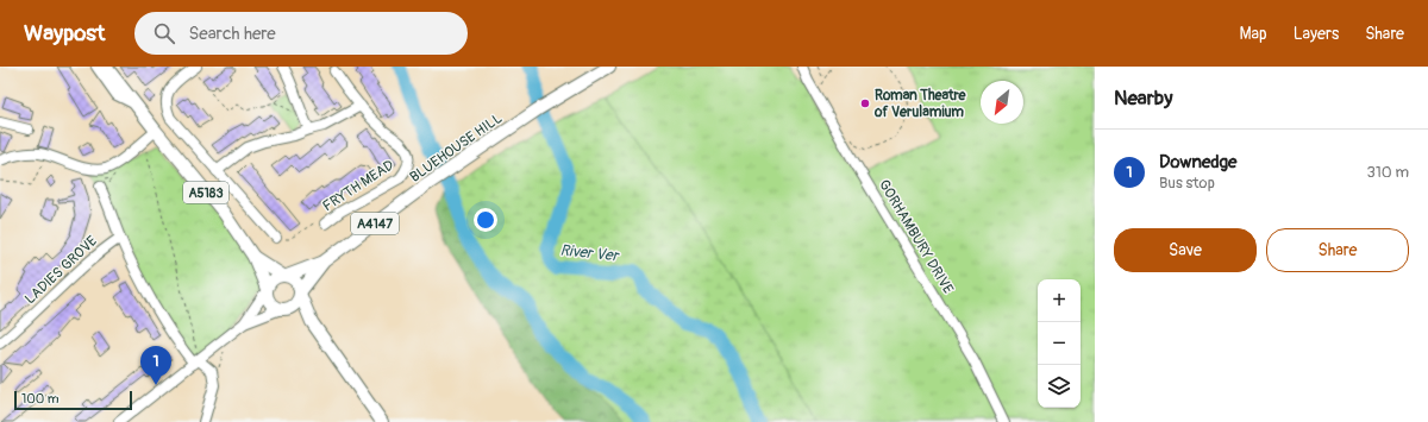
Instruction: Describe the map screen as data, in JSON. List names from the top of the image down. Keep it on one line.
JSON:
{"streets":{"main road":["BLUEHOUSE HILL","A5183","A4147"],"street":["FRYTH MEAD","GORHAMBURY DRIVE","LADIES GROVE"]},"crossings":[["BLUEHOUSE HILL","A5183"]],"water":["River Ver"],"places":["Roman Theatre of Verulamium"],"scale_bar":"100 m","north":"bottom left","page":{"header":"Waypost","search":"Search here","nav":["Map","Layers","Share"],"heading":"Nearby","list":[{"mark":"1","name":"Downedge","note":"Bus stop","value":"310 m"}],"buttons":["Save","Share"],"map_buttons":["+","−"],"pins":"1","scale":"100 m"}}
